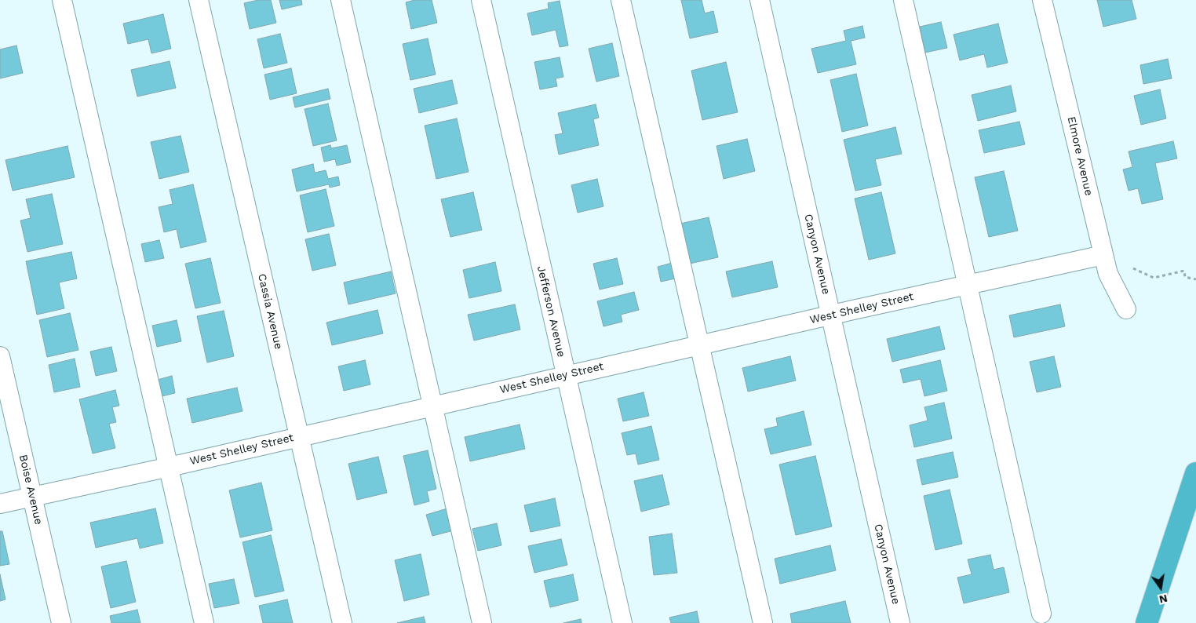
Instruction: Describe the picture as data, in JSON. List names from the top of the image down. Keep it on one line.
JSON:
{"streets":{"street":["Elmore Avenue","Canyon Avenue","West Shelley Street","Cassia Avenue","Jefferson Avenue","Boise Avenue"]},"crossings":[["Elmore Avenue","West Shelley Street"],["Canyon Avenue","West Shelley Street"],["West Shelley Street","Cassia Avenue"],["West Shelley Street","Jefferson Avenue"],["West Shelley Street","Boise Avenue"]],"north":"bottom"}
